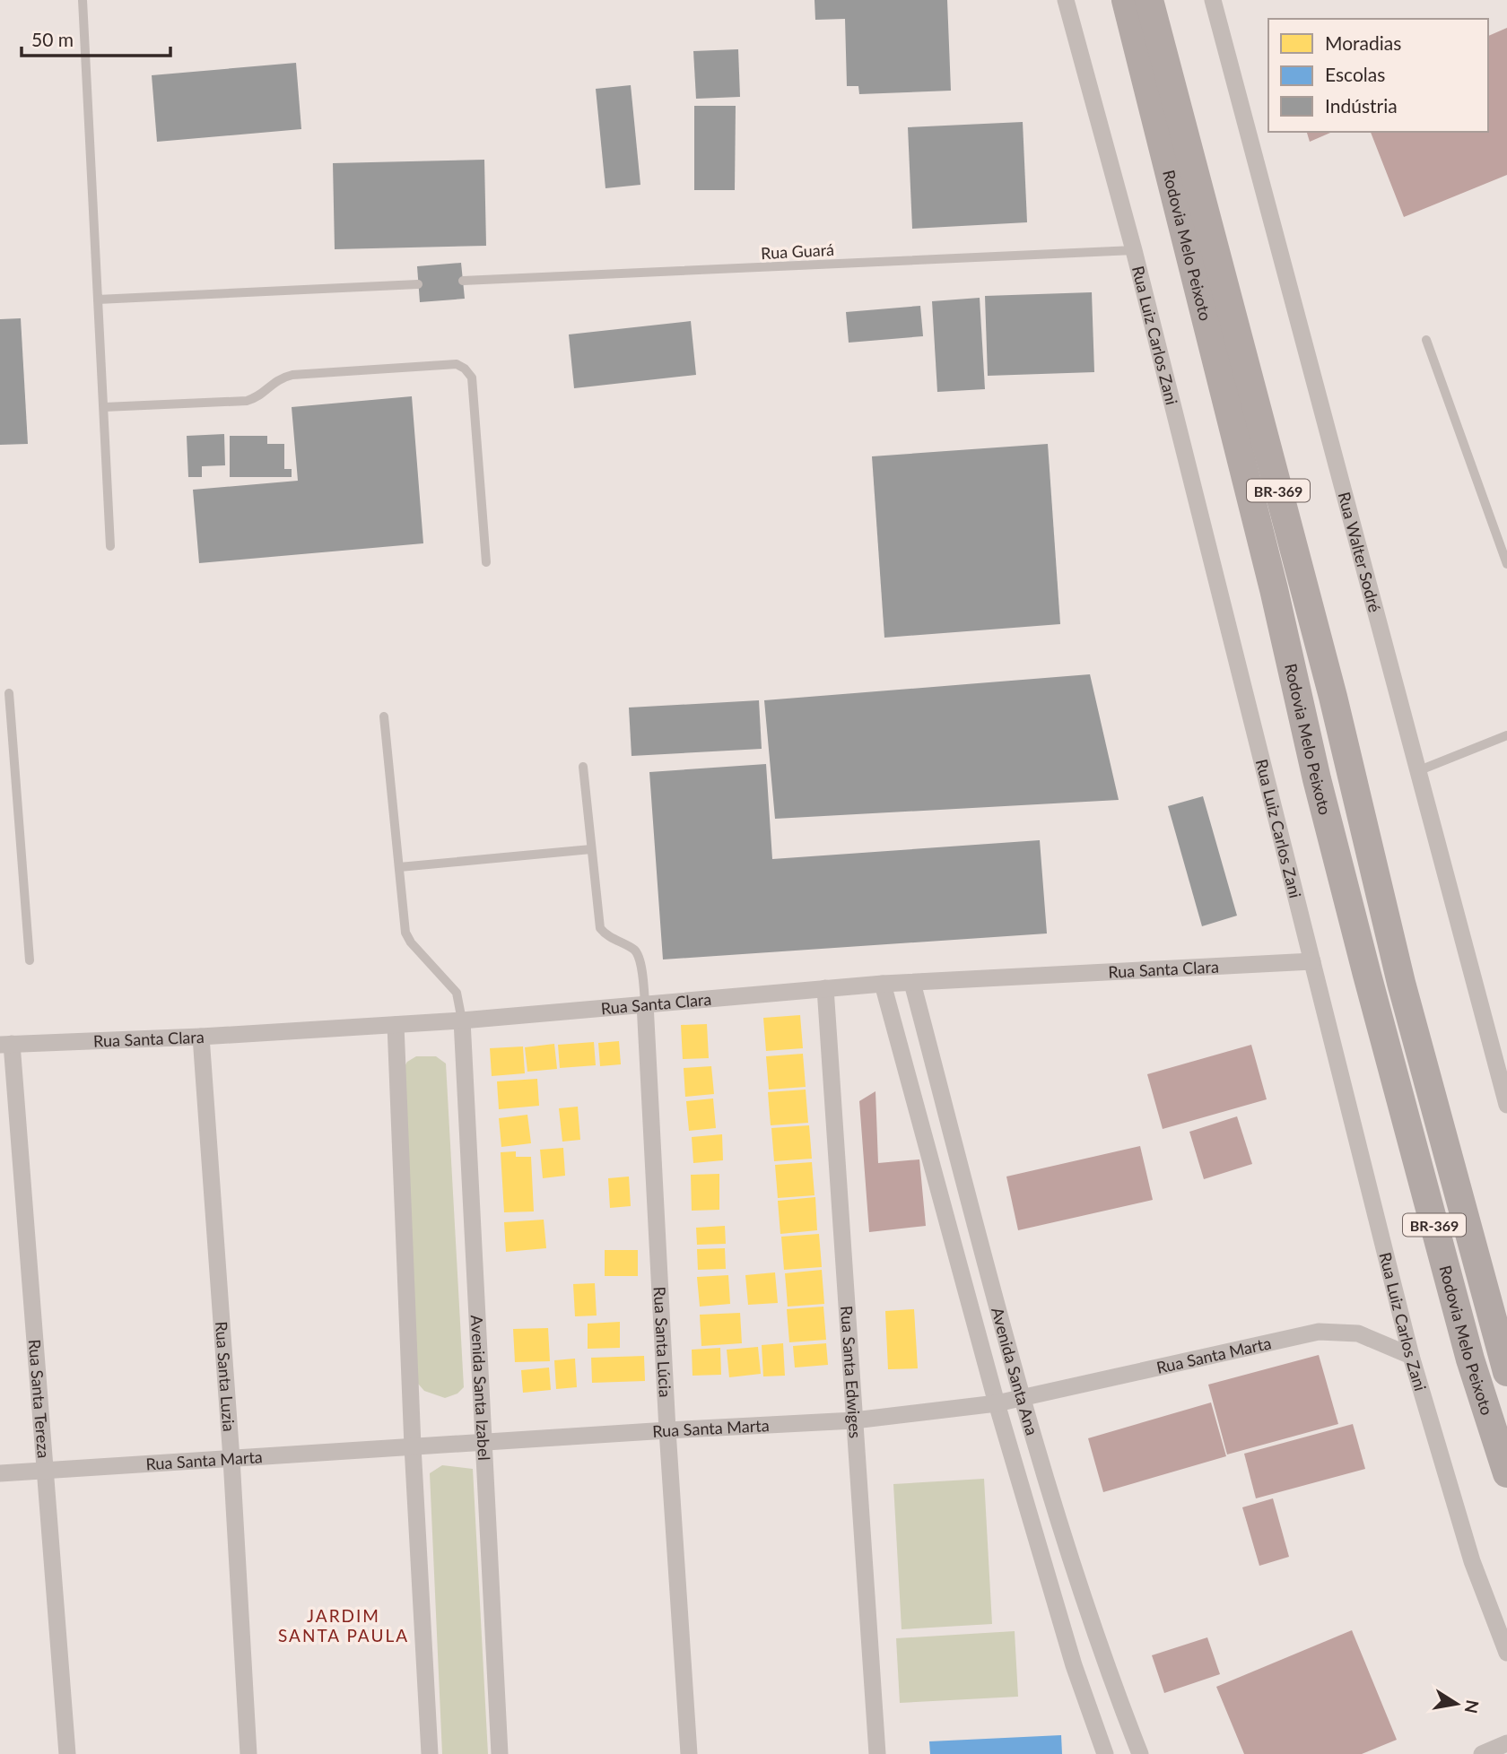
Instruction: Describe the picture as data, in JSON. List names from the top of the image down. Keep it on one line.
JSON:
{"streets":{"main road":["Rodovia Melo Peixoto","BR-369"],"street":["Rua Luiz Carlos Zani","Rua Walter Sodré","Rua Santa Clara","Rua Santa Lúcia","Rua Santa Marta","Rua Santa Edwiges","Avenida Santa Ana","Rua Santa Luzia","Avenida Santa Izabel","Rua Santa Tereza"],"lane":["Rua Guará"]},"crossings":[["Rua Guará","Rua Luiz Carlos Zani"],["Rua Luiz Carlos Zani","Rua Santa Clara"],["Rua Luiz Carlos Zani","Rua Santa Marta"],["Rua Santa Clara","Rua Santa Lúcia"],["Rua Santa Clara","Rua Santa Edwiges"],["Rua Santa Clara","Avenida Santa Ana"],["Rua Santa Clara","Rua Santa Luzia"],["Rua Santa Clara","Avenida Santa Izabel"],["Rua Santa Clara","Rua Santa Tereza"],["Rua Santa Lúcia","Rua Santa Marta"],["Rua Santa Marta","Rua Santa Edwiges"],["Rua Santa Marta","Avenida Santa Ana"],["Rua Santa Marta","Rua Santa Luzia"],["Rua Santa Marta","Avenida Santa Izabel"],["Rua Santa Marta","Rua Santa Tereza"]],"districts":["JARDIM SANTA PAULA"],"legend":["Moradias","Escolas","Indústria"],"scale_bar":"50 m","north":"right"}
